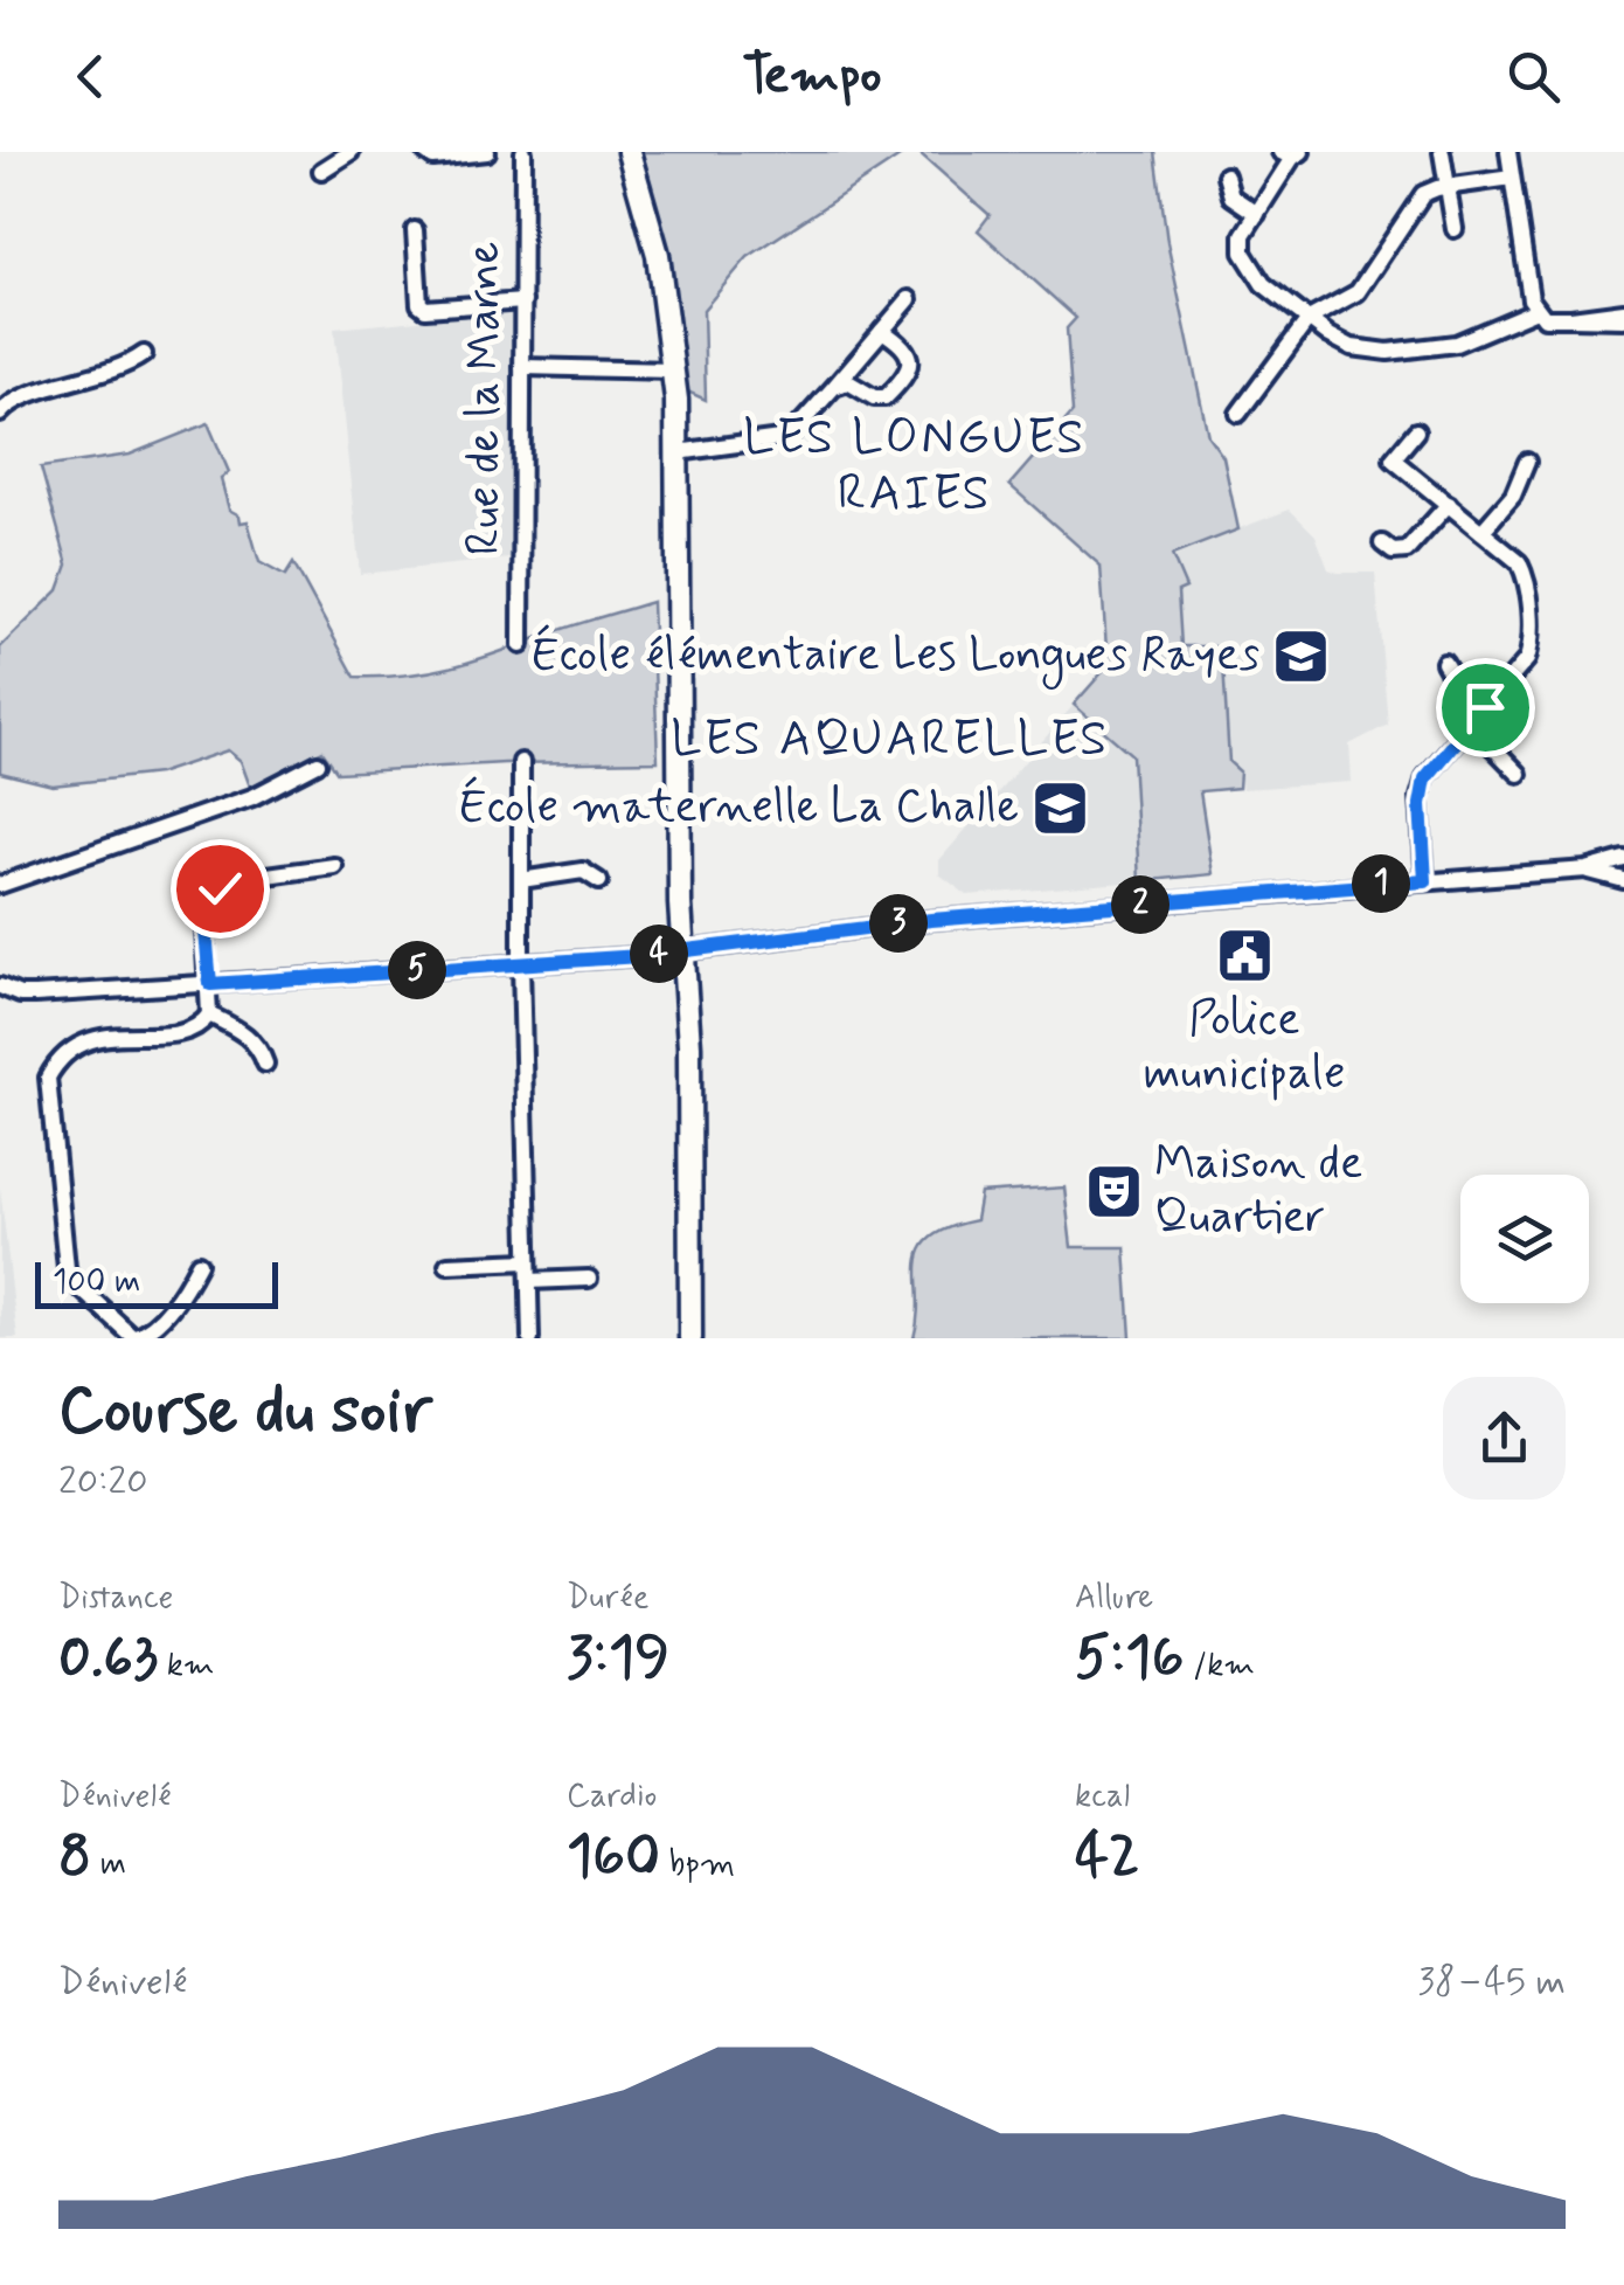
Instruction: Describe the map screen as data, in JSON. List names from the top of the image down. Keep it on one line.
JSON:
{"streets":{"street":["Rue de la Marne"]},"districts":["LES LONGUES RAIES","LES AQUARELLES"],"places":{"school or university":["École élémentaire Les Longues Rayes","École maternelle La Challe"],"public building":["Police municipale"],"theatre":["Maison de Quartier"]},"scale_bar":"100 m","page":{"header":"Tempo","pins":["1","2","3","4","5"],"scale":"100 m","heading":["Course du soir","20:20"],"stats":[["Distance","0.63 km"],["Durée","3:19"],["Allure","5:16 /km"],["Dénivelé","8 m"],["Cardio","160 bpm"],["kcal","42"]],"chart":["Dénivelé","38–45 m"]}}
